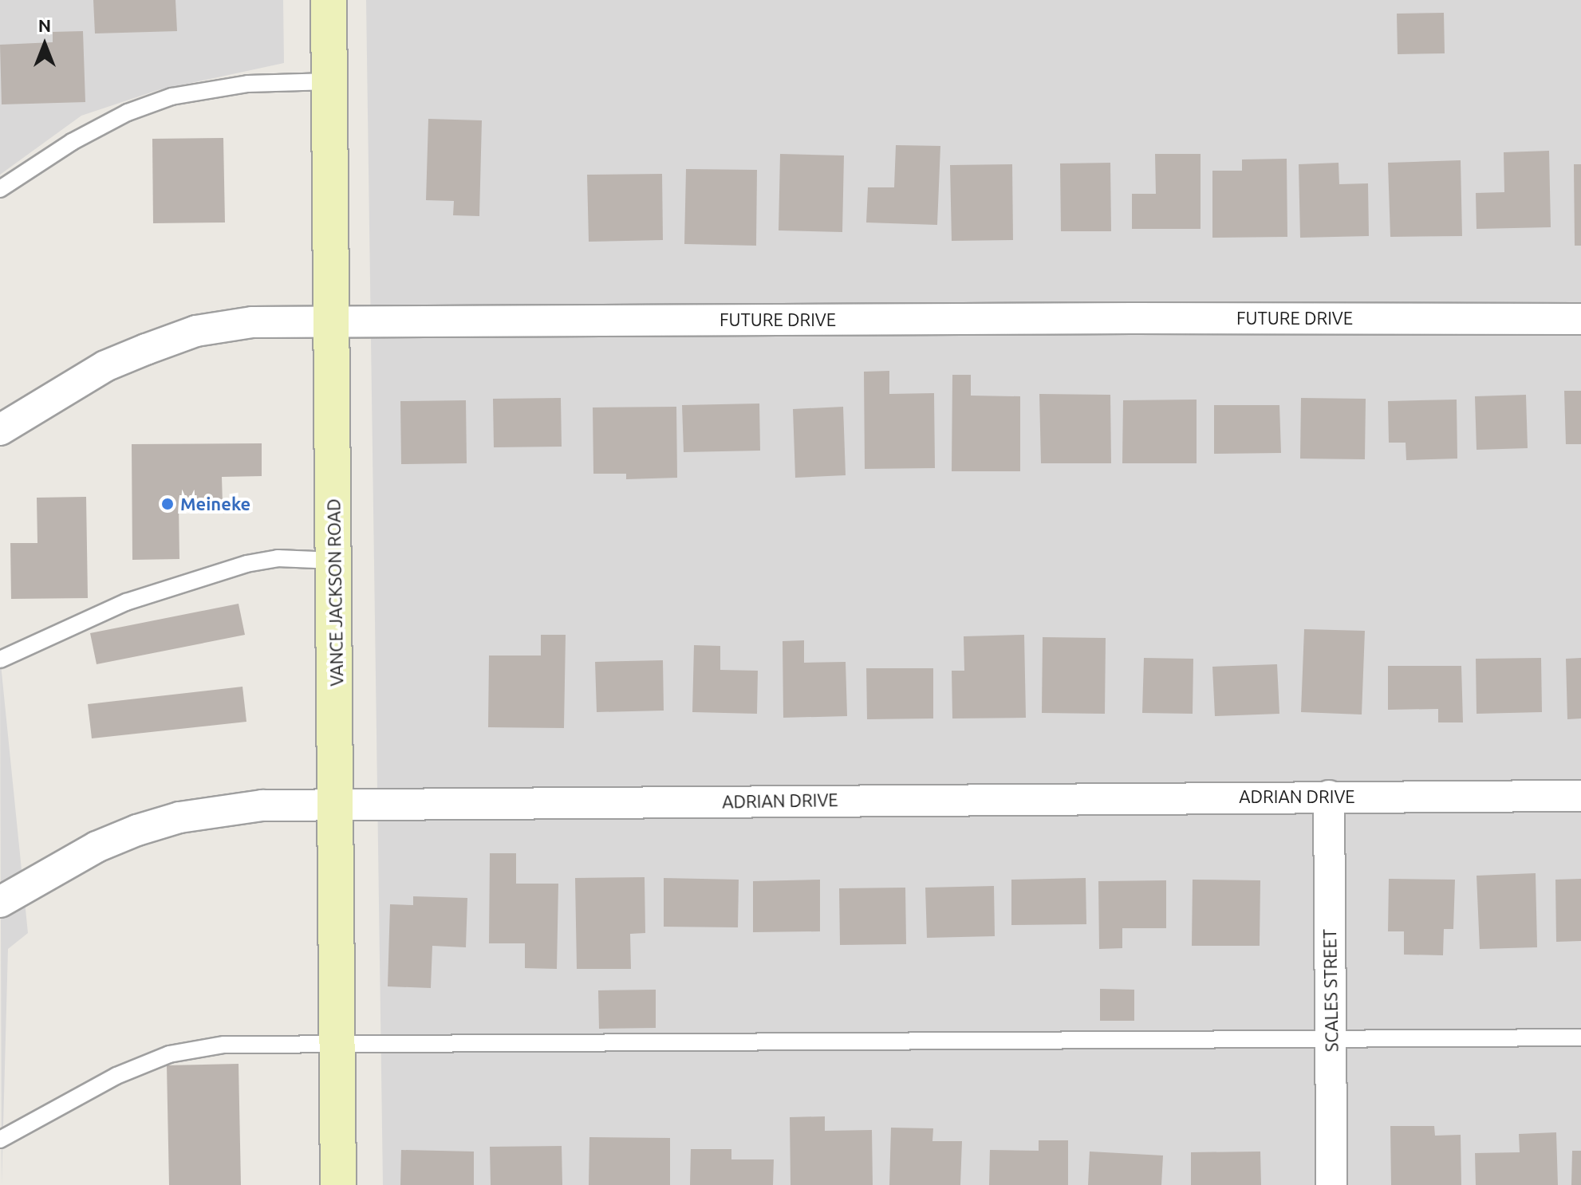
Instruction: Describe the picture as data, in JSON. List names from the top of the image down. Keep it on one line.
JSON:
{"streets":{"main road":["VANCE JACKSON ROAD"],"street":["FUTURE DRIVE","ADRIAN DRIVE","SCALES STREET"]},"crossings":[["FUTURE DRIVE","VANCE JACKSON ROAD"],["VANCE JACKSON ROAD","ADRIAN DRIVE"],["ADRIAN DRIVE","SCALES STREET"]],"places":["Meineke"],"north":"top"}
